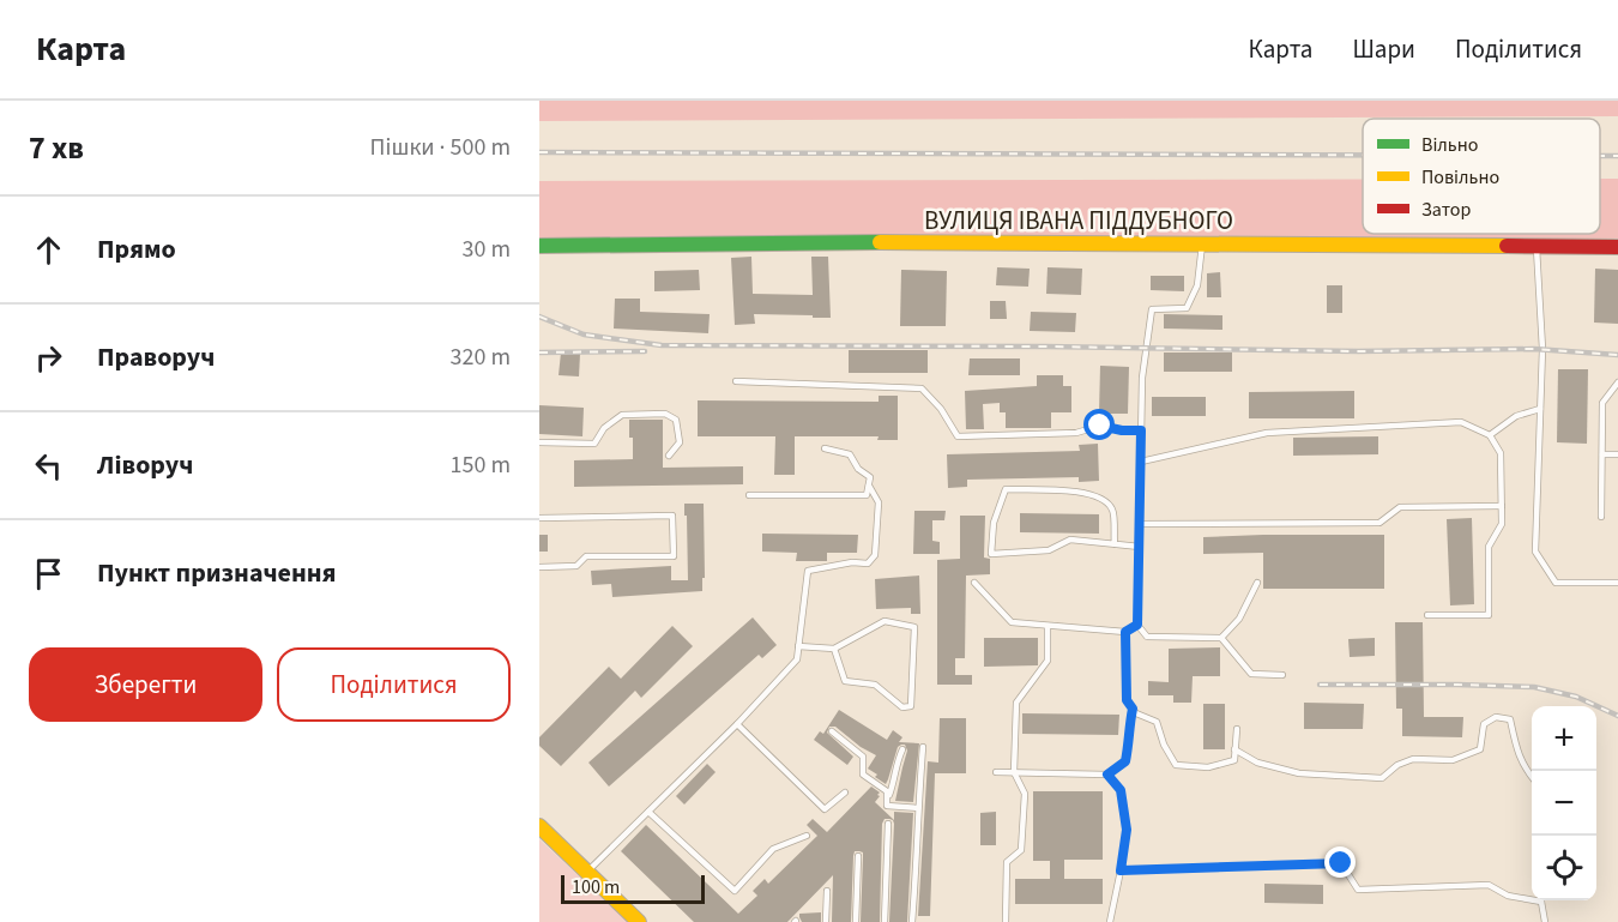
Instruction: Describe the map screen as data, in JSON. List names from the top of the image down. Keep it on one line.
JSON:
{"streets":{"street":["ВУЛИЦЯ ІВАНА ПІДДУБНОГО"]},"legend":["Вільно","Повільно","Затор"],"scale_bar":"100 m","page":{"header":"Карта","nav":["Карта","Шари","Поділитися"],"heading":["7 хв","Пішки · 500 m"],"list":[["Прямо","30 m"],["Праворуч","320 m"],["Ліворуч","150 m"],"Пункт призначення"],"buttons":["Зберегти","Поділитися"],"map_buttons":["+","−"],"scale":"100 m"}}
